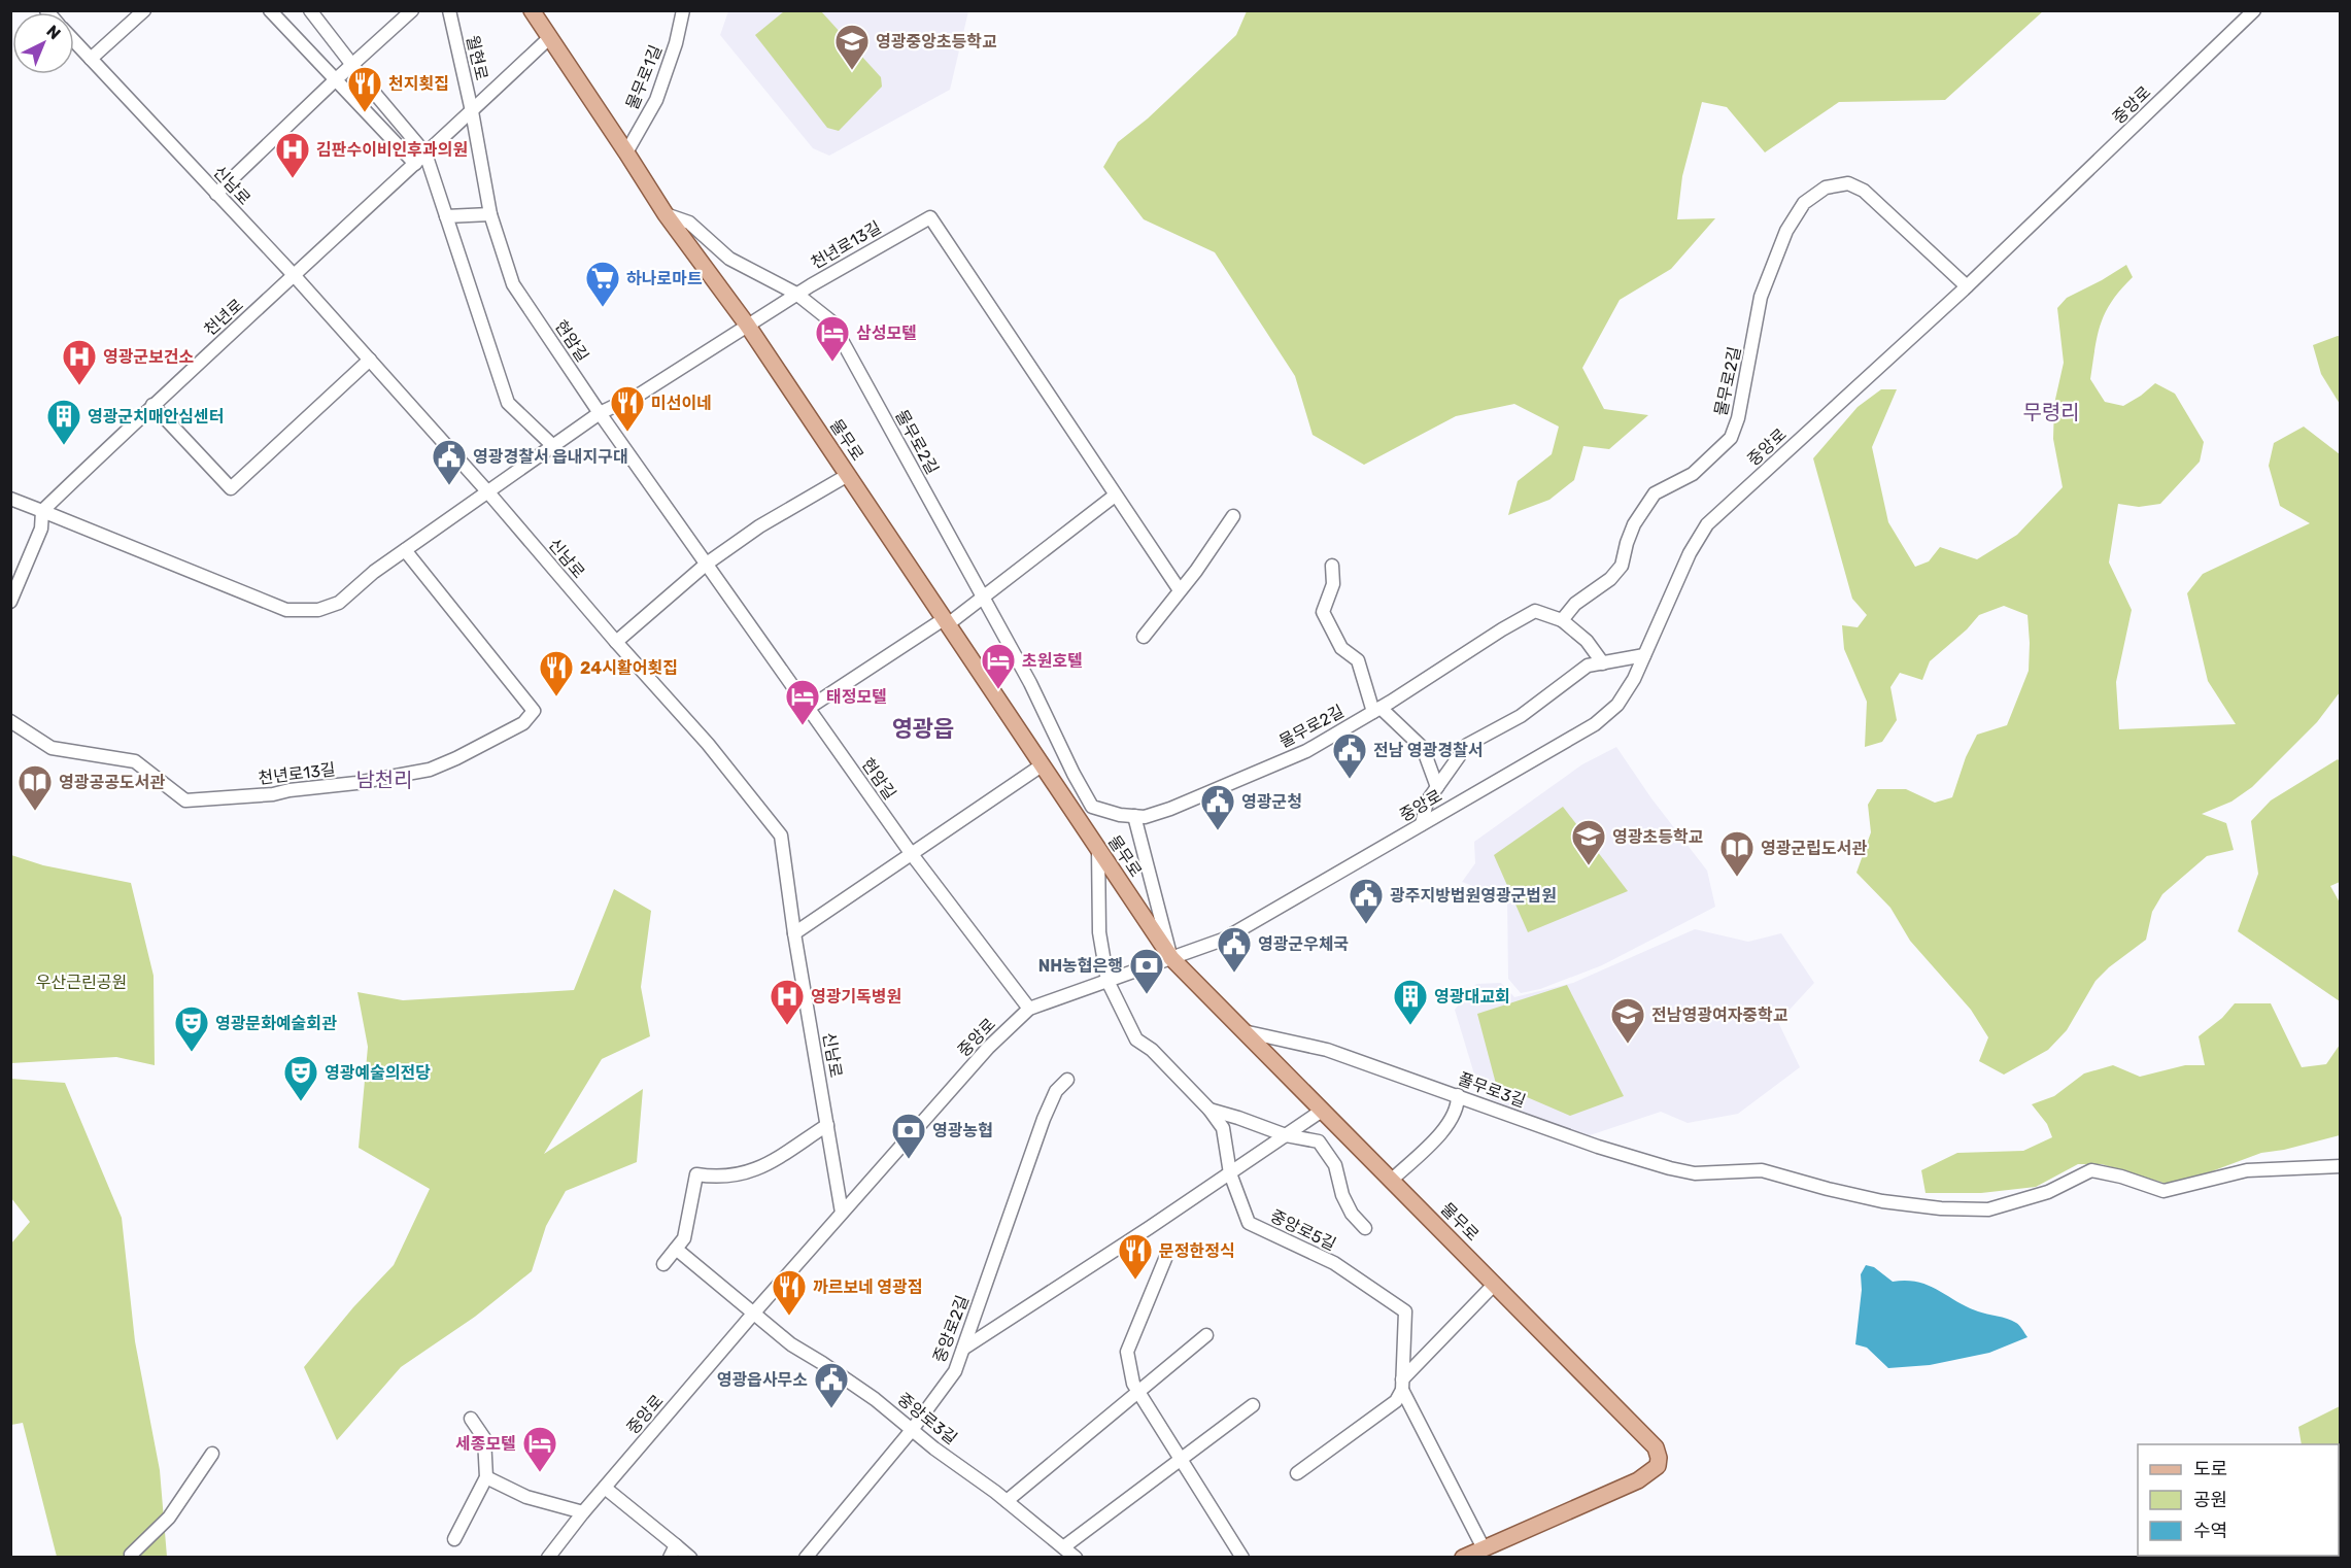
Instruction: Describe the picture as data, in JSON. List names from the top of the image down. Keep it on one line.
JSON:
{"streets":{"main road":["물무로"],"street":["월현로","물무로1길","중앙로","신남로","천년로13길","천년로","현암길","물무로2길","풀무로3길","중앙로5길","중앙로2길","중앙로3길"]},"crossings":[["월현로","천년로"],["월현로","현암길"],["물무로1길","물무로"],["중앙로","신남로"],["중앙로","현암길"],["중앙로","물무로2길"],["중앙로","물무로"],["중앙로","중앙로5길"],["중앙로","중앙로3길"],["신남로","천년로13길"],["신남로","천년로"],["천년로13길","천년로"],["천년로13길","현암길"],["천년로13길","물무로2길"],["천년로13길","물무로"],["천년로","현암길"],["천년로","물무로"],["물무로2길","물무로"],["물무로","풀무로3길"],["물무로","중앙로5길"],["중앙로2길","중앙로3길"]],"districts":["무령리","영광읍","남천리"],"parks":["우산근린공원"],"places":{"school or university":["영광중앙초등학교","영광초등학교","전남영광여자중학교"],"restaurant":["천지횟집","미선이네","24시활어횟집","문정한정식","까르보네 영광점"],"hospital":["김판수이비인후과의원","영광군보건소","영광기독병원"],"supermarket":["하나로마트"],"hotel":["삼성모텔","초원호텔","태정모텔","세종모텔"],"building":["영광군치매안심센터","영광대교회"],"public building":["영광경찰서 읍내지구대","전남 영광경찰서","영광군청","광주지방법원영광군법원","영광군우체국","영광읍사무소"],"library":["영광공공도서관","영광군립도서관"],"bank":["NH농협은행","영광농협"],"theatre":["영광문화예술회관","영광예술의전당"]},"legend":["도로","공원","수역"],"north":"top right"}
